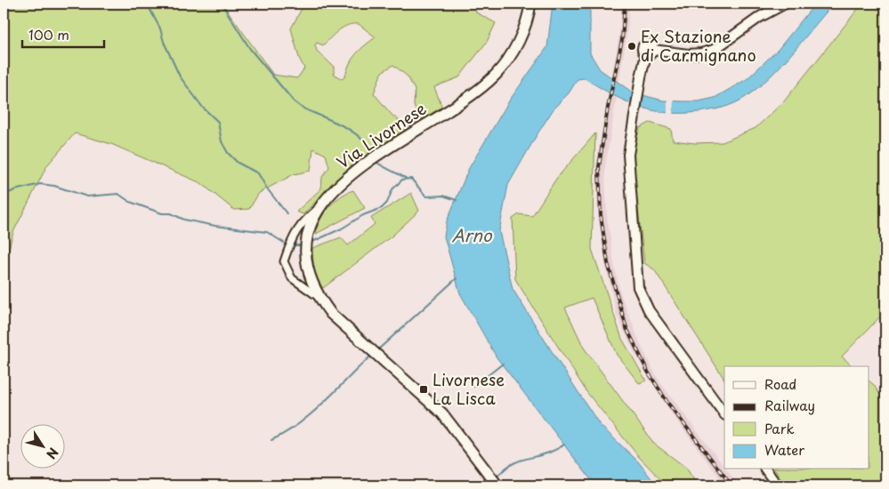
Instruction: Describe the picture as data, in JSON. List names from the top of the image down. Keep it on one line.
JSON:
{"streets":{"main road":["Via Livornese"]},"water":["Arno"],"places":{"other":["Ex Stazione di Carmignano"],"transit":["Livornese La Lisca"]},"legend":["Road","Railway","Park","Water"],"scale_bar":"100 m","north":"bottom right"}
